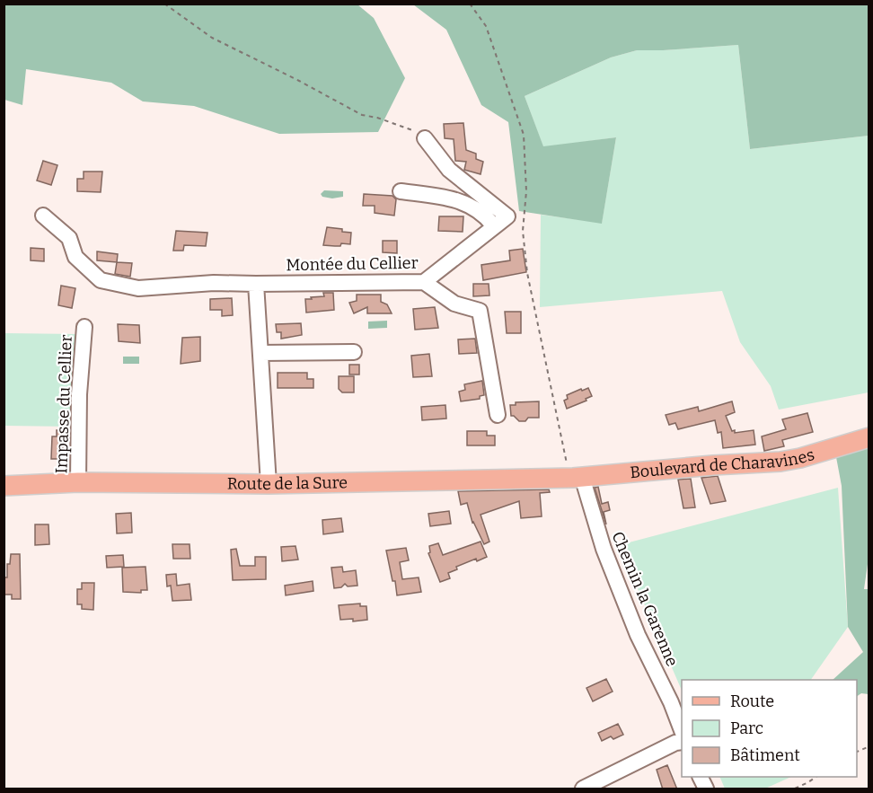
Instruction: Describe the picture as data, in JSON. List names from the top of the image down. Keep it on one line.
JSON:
{"streets":{"main road":["Boulevard de Charavines","Route de la Sure"],"street":["Montée du Cellier","Impasse du Cellier","Chemin la Garenne"]},"crossings":[["Impasse du Cellier","Route de la Sure"],["Boulevard de Charavines","Route de la Sure"],["Boulevard de Charavines","Chemin la Garenne"],["Route de la Sure","Chemin la Garenne"]],"legend":["Route","Parc","Bâtiment"]}
